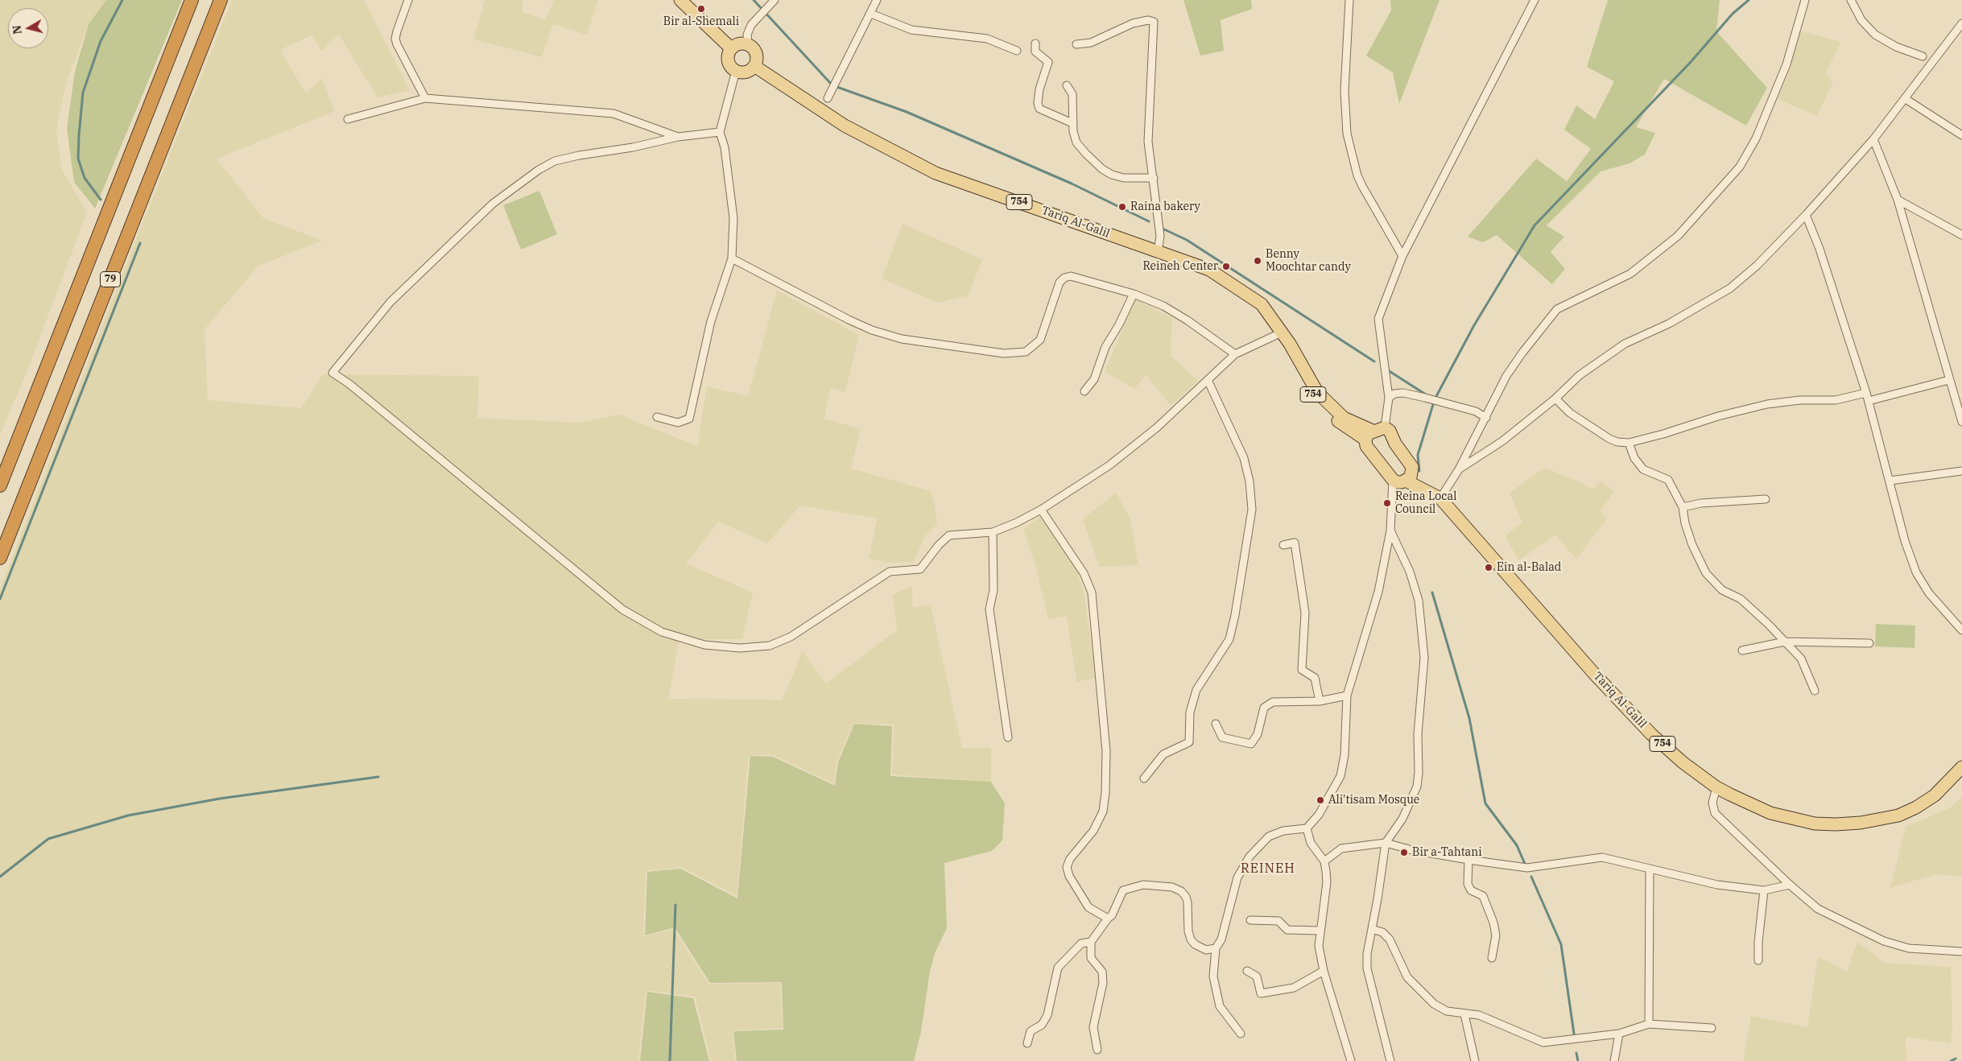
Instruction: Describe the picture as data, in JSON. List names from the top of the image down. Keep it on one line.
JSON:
{"streets":{"highway":["79"],"main road":["754","Tariq Al-Galil"]},"districts":["REINEH"],"places":["Bir al-Shemali","Raina bakery","Benny Moochtar candy","Reineh Center","Reina Local Council","Ein al-Balad","Ali'tisam Mosque","Bir a-Tahtani"],"north":"left"}
